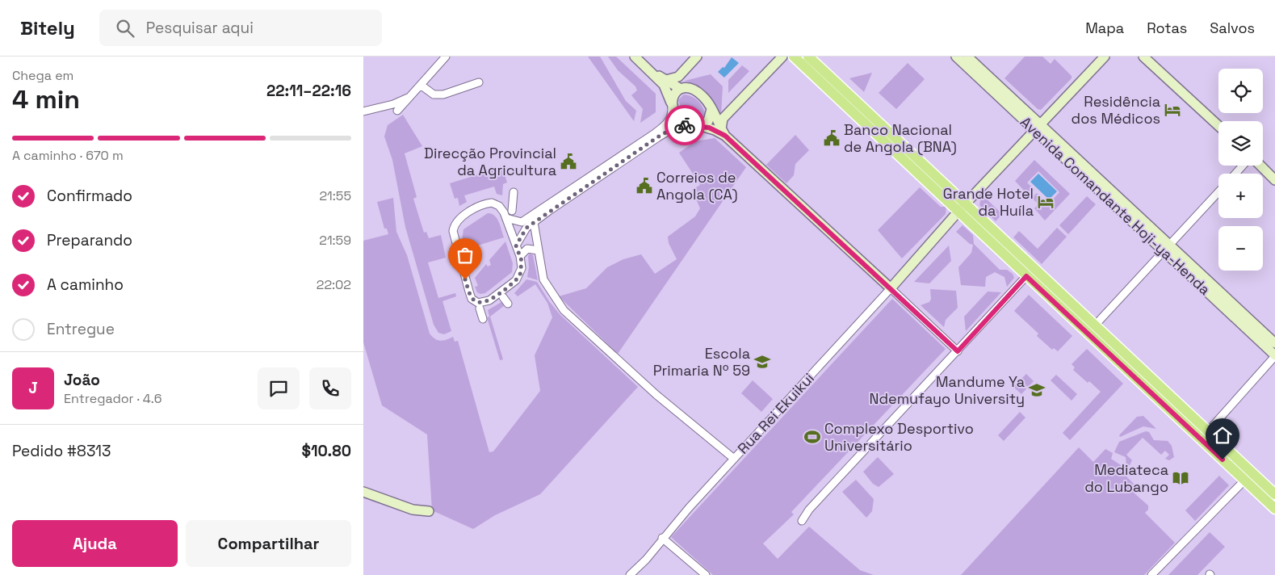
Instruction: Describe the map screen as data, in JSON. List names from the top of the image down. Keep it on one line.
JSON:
{"streets":{"street":["Avenida Comandante Hoji-ya-Henda","Rua Rei Ekuikui"]},"places":{"hotel":["Residência dos Médicos","Grande Hotel da Huíla"],"public building":["Banco Nacional de Angola (BNA)","Direcção Provincial da Agricultura","Correios de Angola (CA)"],"school or university":["Escola Primaria Nº 59","Mandume Ya Ndemufayo University"],"sports":["Complexo Desportivo Universitário"],"library":["Mediateca do Lubango"]},"page":{"header":"Bitely","search":"Pesquisar aqui","nav":["Mapa","Rotas","Salvos"],"heading":["4 min","Chega em","22:11–22:16"],"panel":["João","Entregador · 4.6","Pedido #8313","$10.80"],"map_buttons":["+","−"],"bar":"A caminho · 670 m","list":[["Confirmado","21:55"],["Preparando","21:59"],["A caminho","22:02"],"Entregue"],"round":"J","buttons":["Ajuda","Compartilhar"]}}
